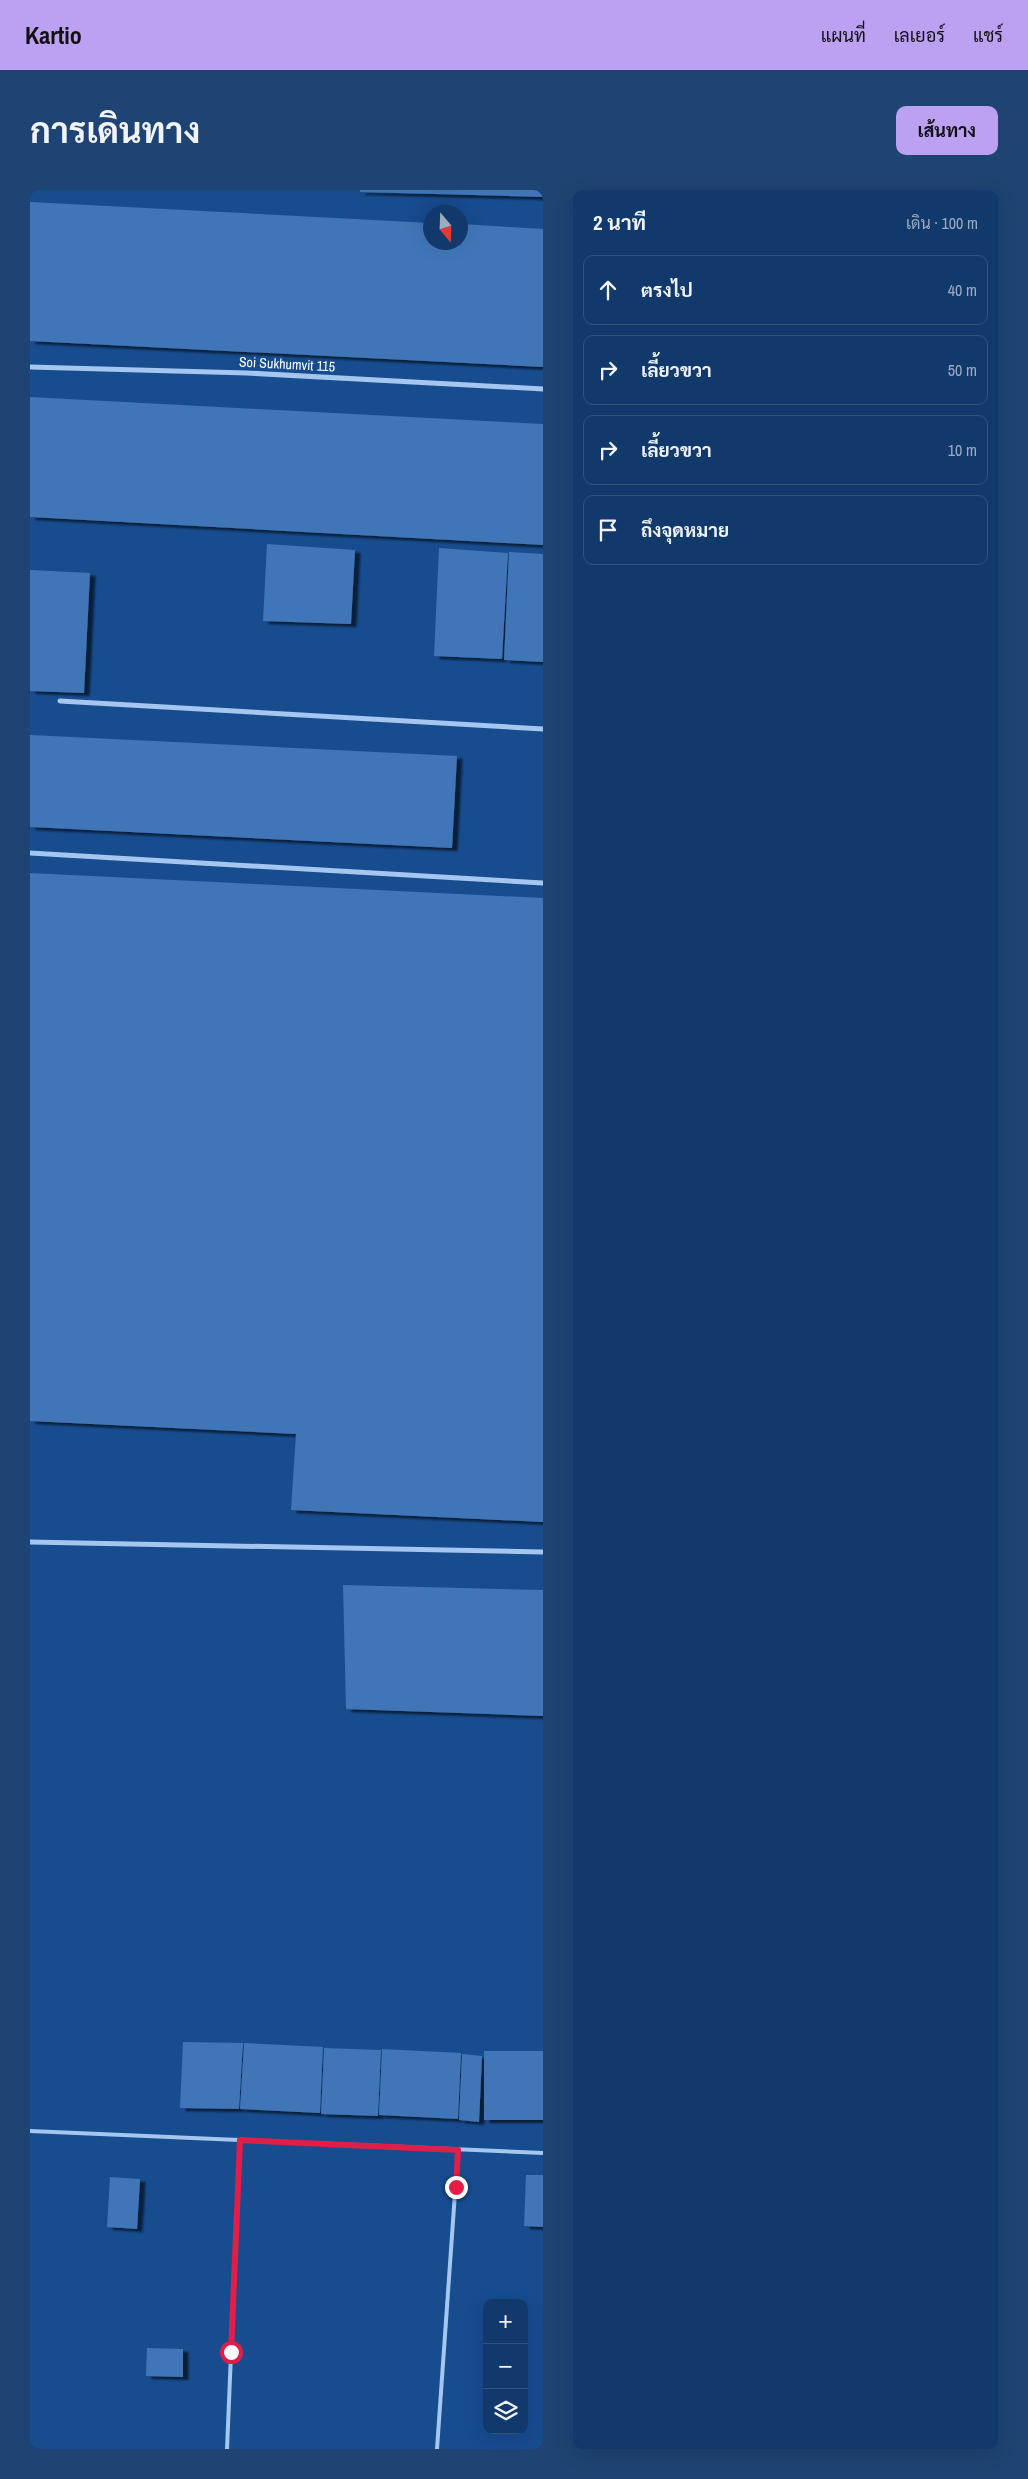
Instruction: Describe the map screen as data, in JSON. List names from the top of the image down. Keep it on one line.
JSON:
{"streets":{"street":["Soi Sukhumvit 115"]},"north":"bottom","page":{"header":"Kartio","nav":["แผนที่","เลเยอร์","แชร์"],"title":"การเดินทาง","buttons":"เส้นทาง","heading":["2 นาที","เดิน · 100 m"],"list":[["ตรงไป","40 m"],["เลี้ยวขวา","50 m"],["เลี้ยวขวา","10 m"],"ถึงจุดหมาย"],"map_buttons":["+","−"]}}
